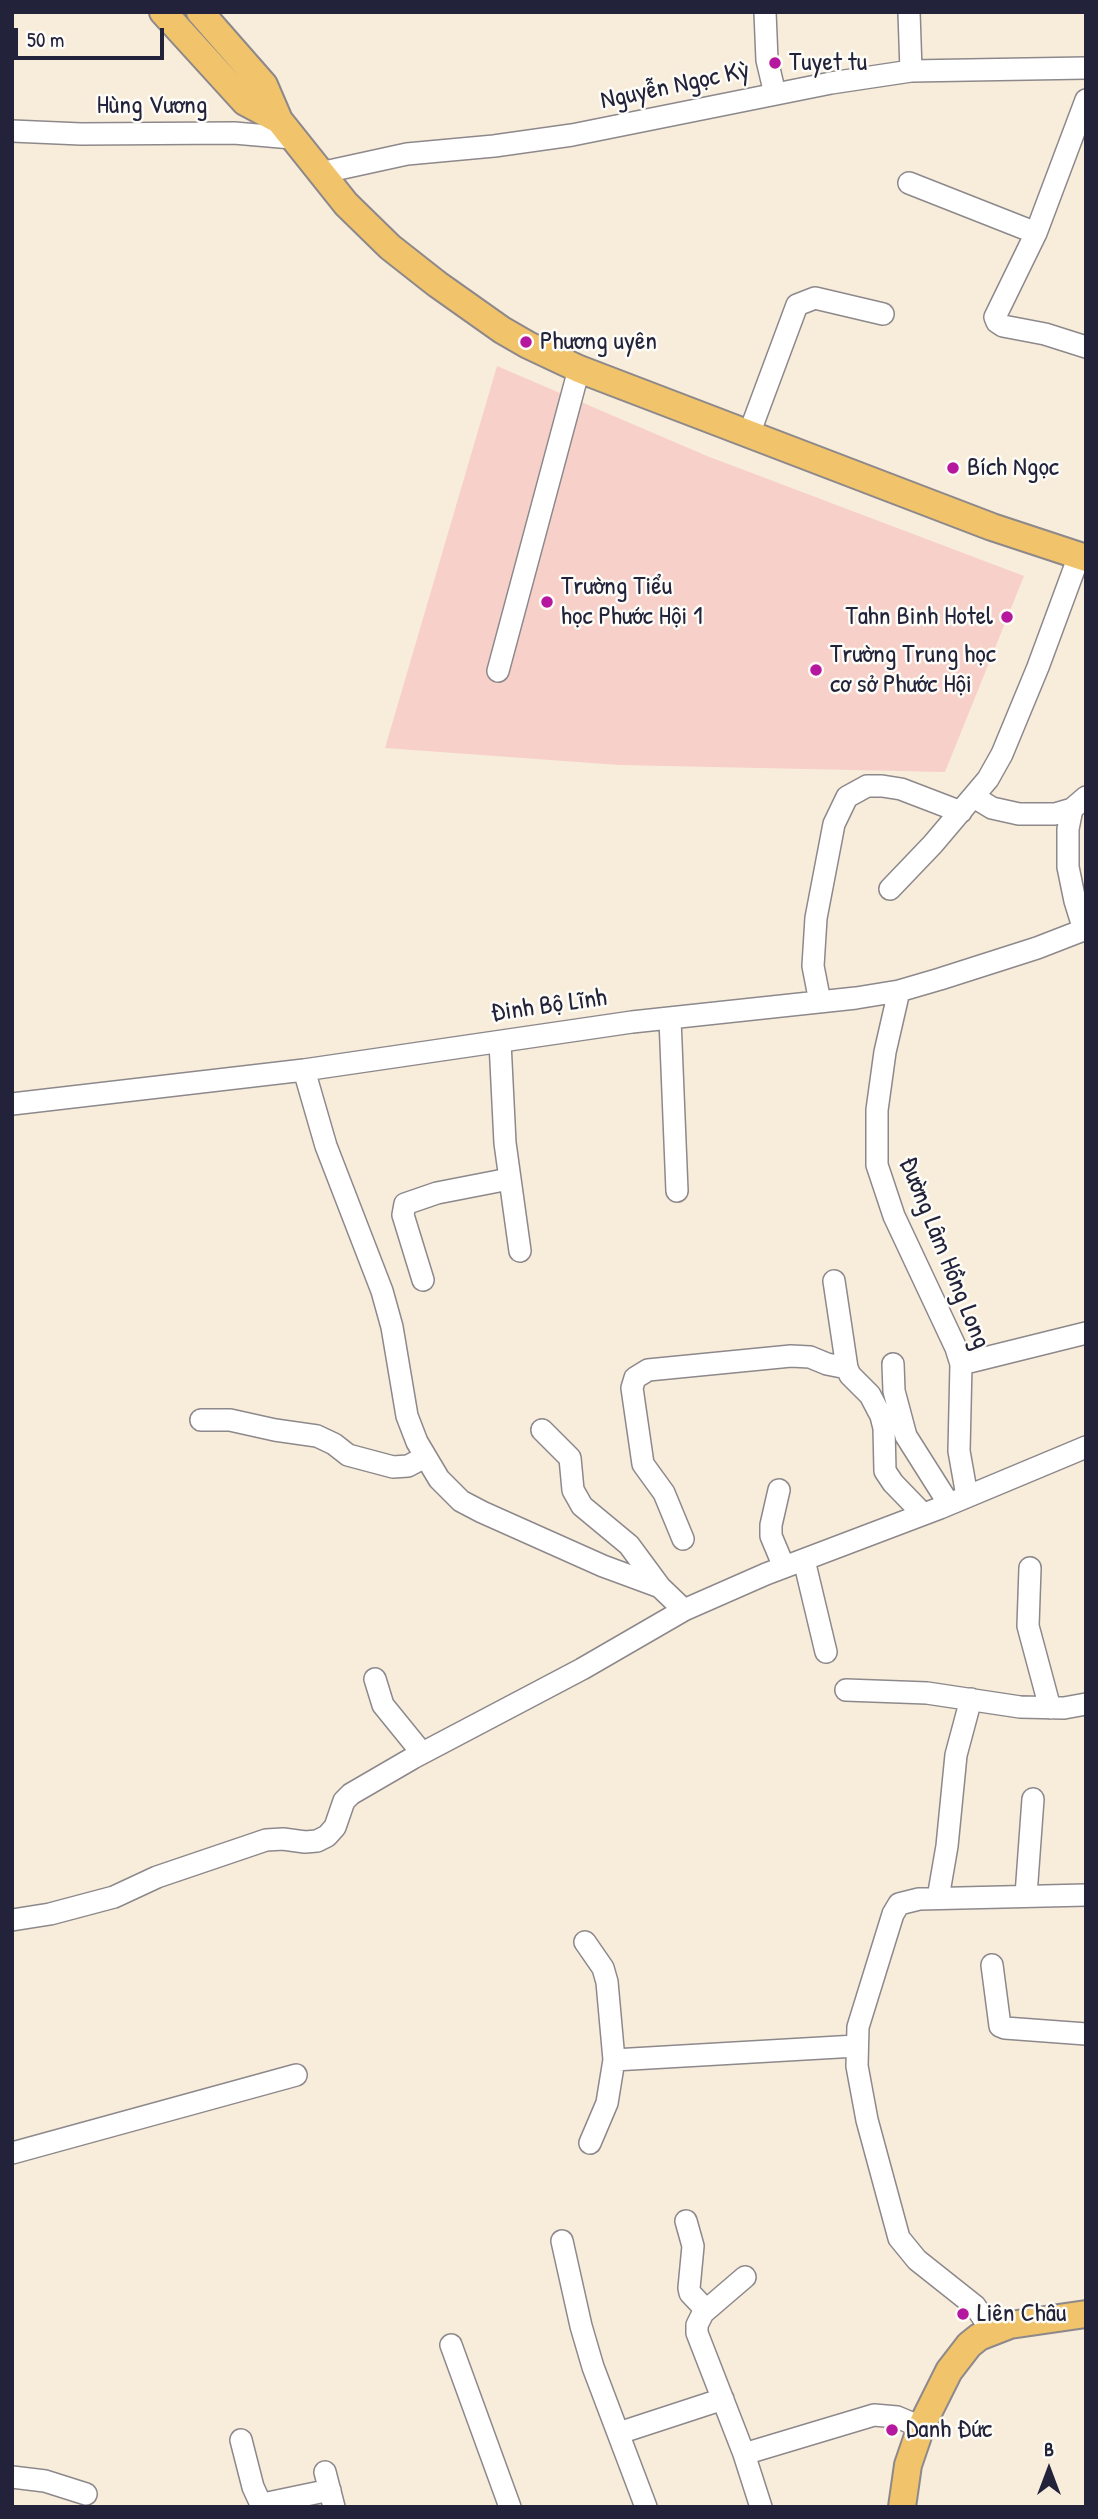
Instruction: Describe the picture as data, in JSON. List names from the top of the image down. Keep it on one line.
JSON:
{"streets":{"street":["Nguyễn Ngọc Kỳ","Hùng Vương","Đinh Bộ Lĩnh","Đường Lâm Hồng Long"]},"crossings":[["Đinh Bộ Lĩnh","Đường Lâm Hồng Long"]],"places":["Tuyet tu","Phương uyên","Bích Ngọc","Trường Tiểu học Phước Hội 1","Tahn Binh Hotel","Trường Trung học cơ sở Phước Hội","Liên Châu","Danh Đức"],"scale_bar":"50 m","north":"top"}
